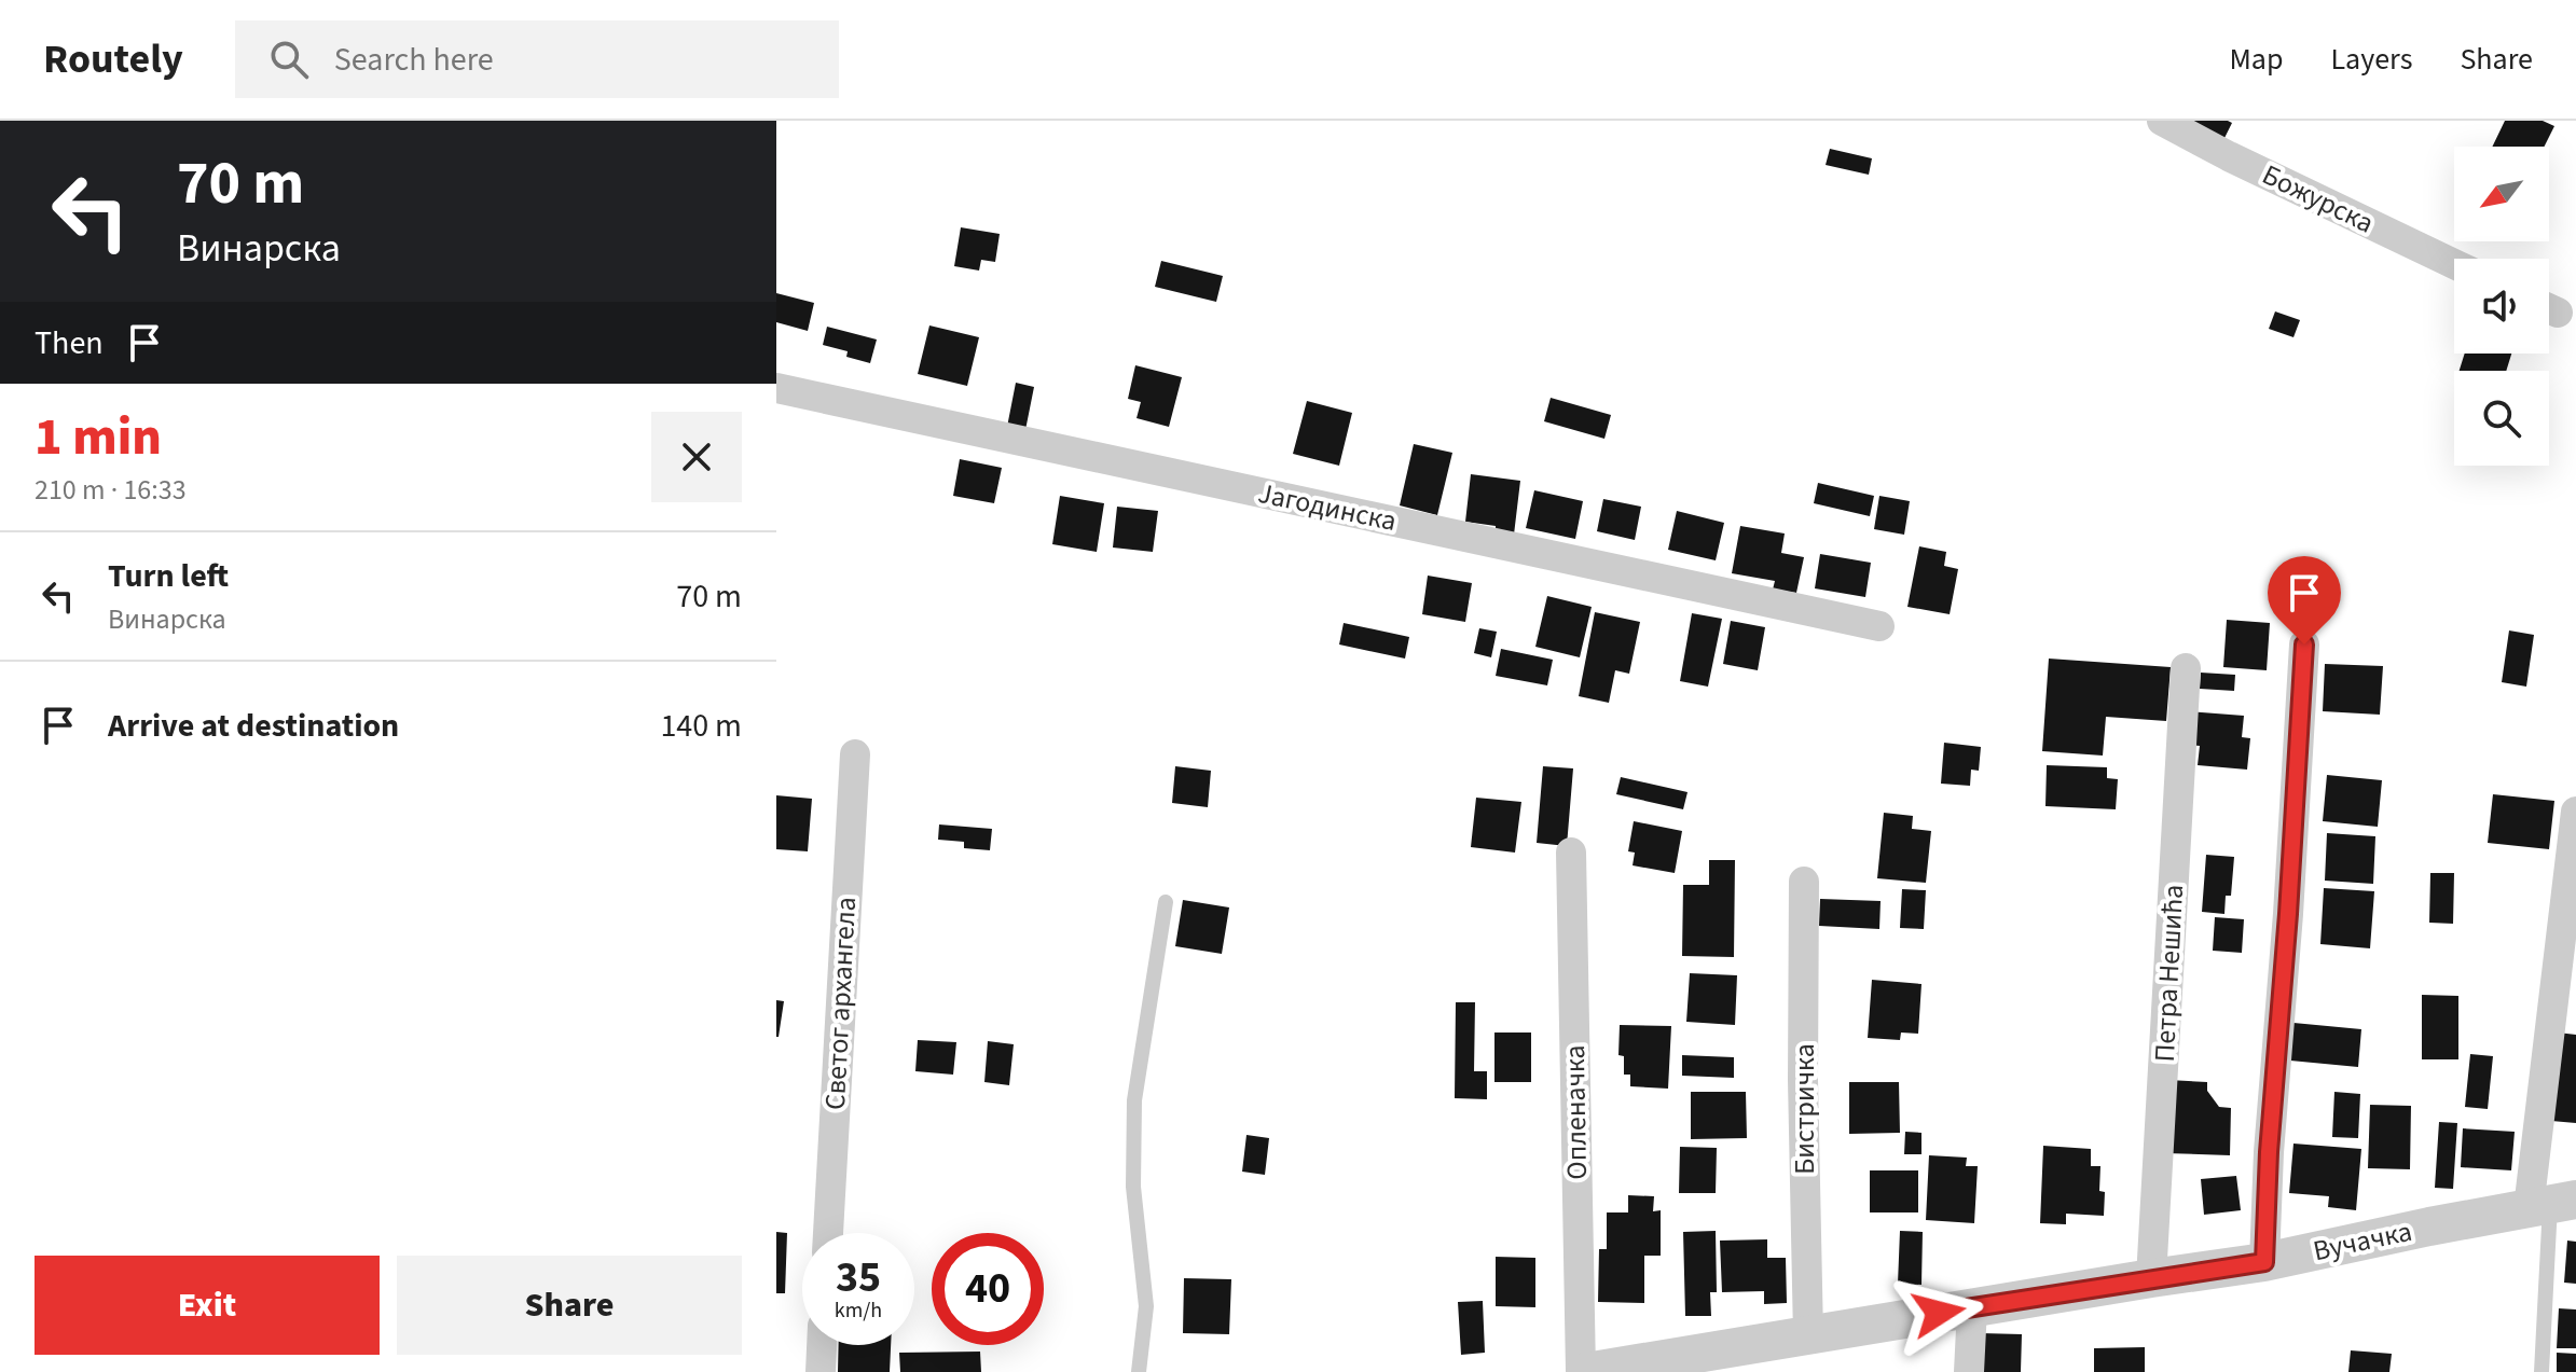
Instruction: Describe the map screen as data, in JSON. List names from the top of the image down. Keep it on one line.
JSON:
{"streets":{"street":["Божурска","Јагодинска","Петра Нешића","Светог архангела","Бистричка","Опленачка","Вучачка"]},"crossings":[["Петра Нешића","Вучачка"],["Бистричка","Вучачка"],["Опленачка","Вучачка"]],"north":"bottom left","page":{"header":"Routely","search":"Search here","nav":["Map","Layers","Share"],"turn":["70 m","Винарска"],"then":"Then","heading":["1 min","210 m · 16:33"],"list":[{"name":"Turn left","note":"Винарска","value":"70 m"},{"name":"Arrive at destination","value":"140 m"}],"speed":"35 km/h","limit":"40","buttons":["Exit","Share"]}}
